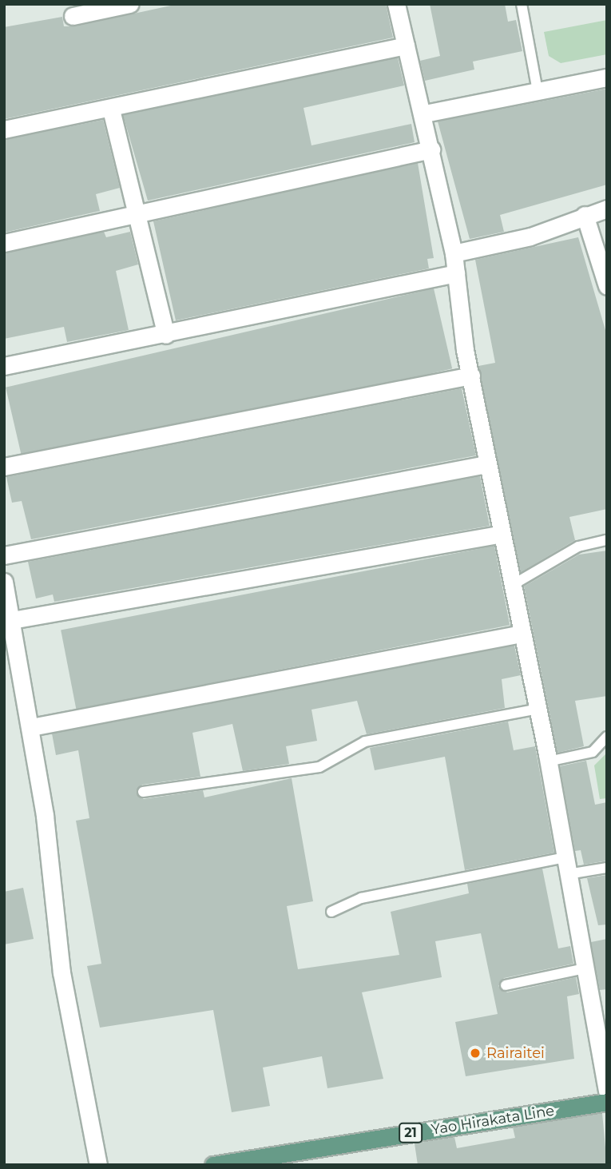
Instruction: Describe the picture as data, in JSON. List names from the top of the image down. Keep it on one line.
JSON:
{"streets":{"main road":["Yao Hirakata Line","21"]},"places":["Rairaitei"]}
